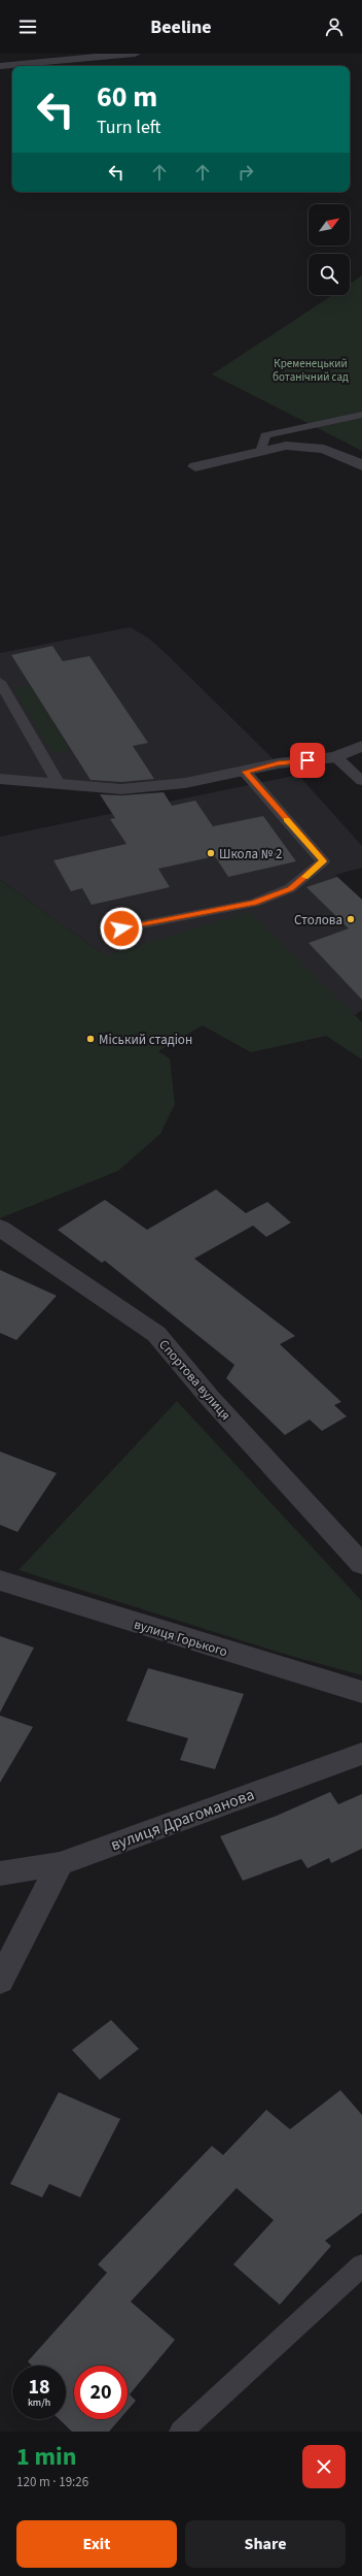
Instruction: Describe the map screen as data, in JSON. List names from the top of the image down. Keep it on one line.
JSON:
{"streets":{"street":["Спортова вулиця","вулиця Горького","вулиця Драгоманова"]},"parks":["Кременецький ботанічний сад"],"places":["Школа № 2","Столова","Міський стадіон"],"north":"top right","page":{"header":"Beeline","turn":["60 m","Turn left"],"speed":"18 km/h","limit":"20","heading":["1 min","120 m · 19:26"],"buttons":["Exit","Share"]}}
